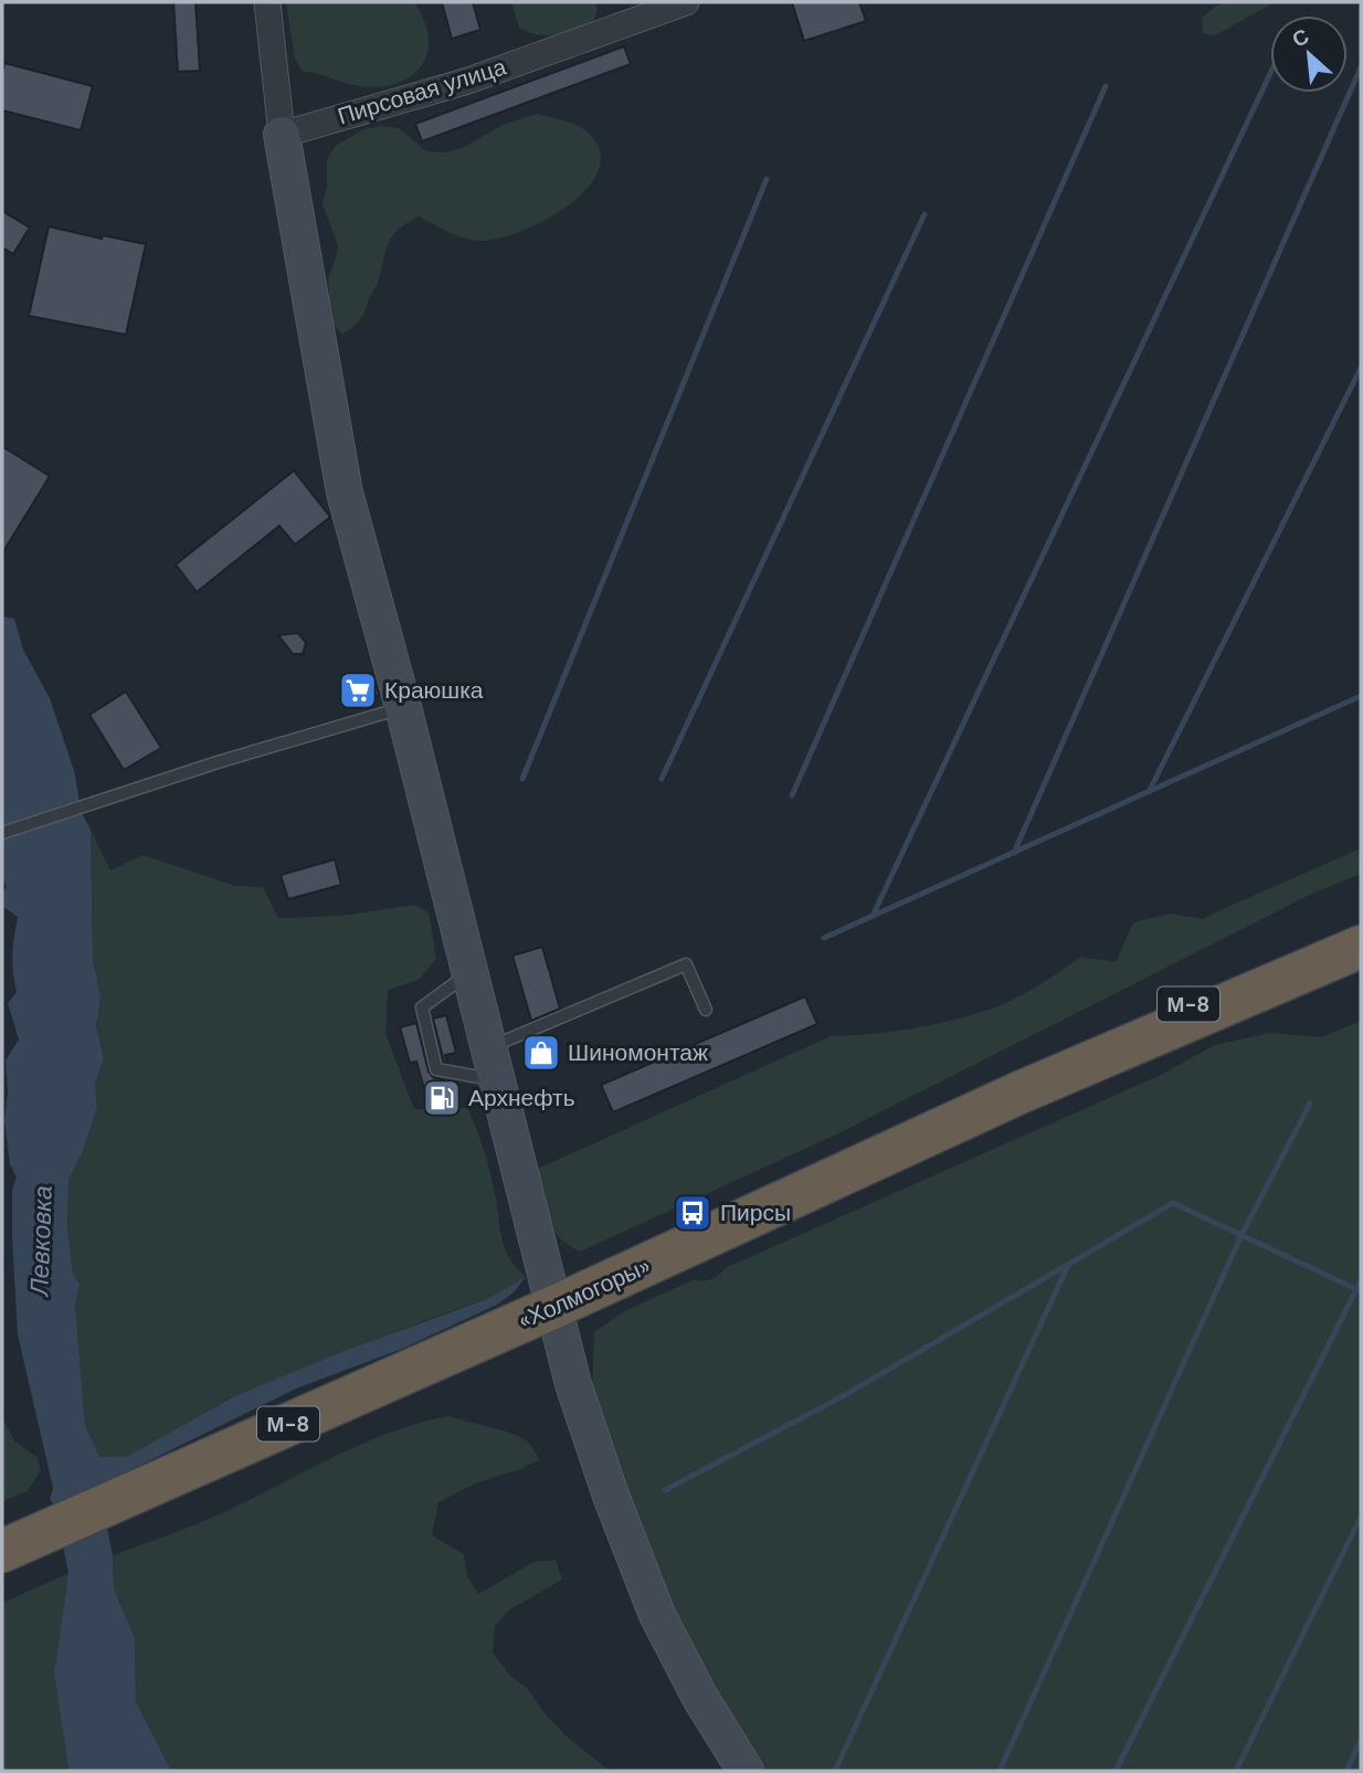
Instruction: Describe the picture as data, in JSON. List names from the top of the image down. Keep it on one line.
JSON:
{"streets":{"highway":["М-8","«Холмогоры»"],"street":["Пирсовая улица"]},"water":["Левковка"],"places":{"supermarket":["Краюшка"],"shop":["Шиномонтаж"],"fuel station":["Архнефть"],"bus stop":["Пирсы"]},"north":"top left"}
